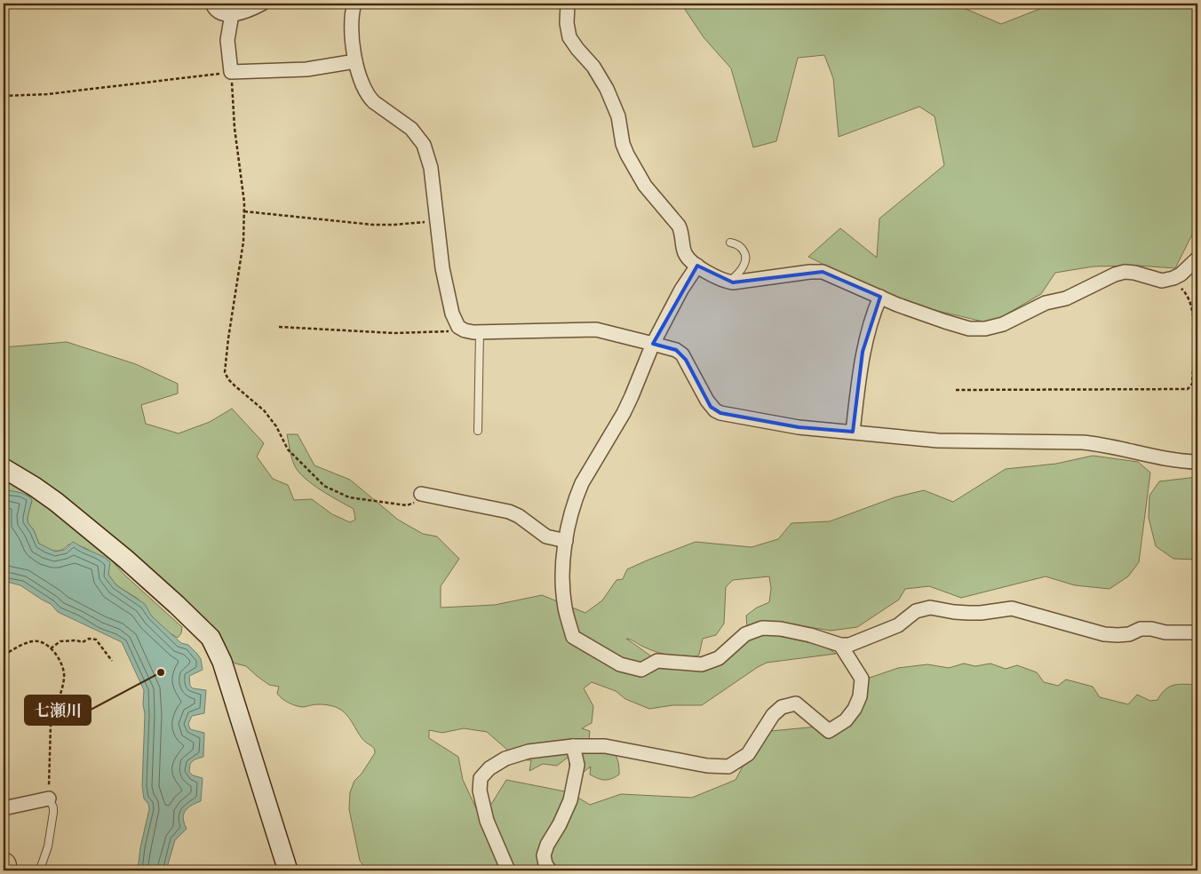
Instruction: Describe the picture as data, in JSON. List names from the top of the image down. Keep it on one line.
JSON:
{"places":["七瀬川"]}
